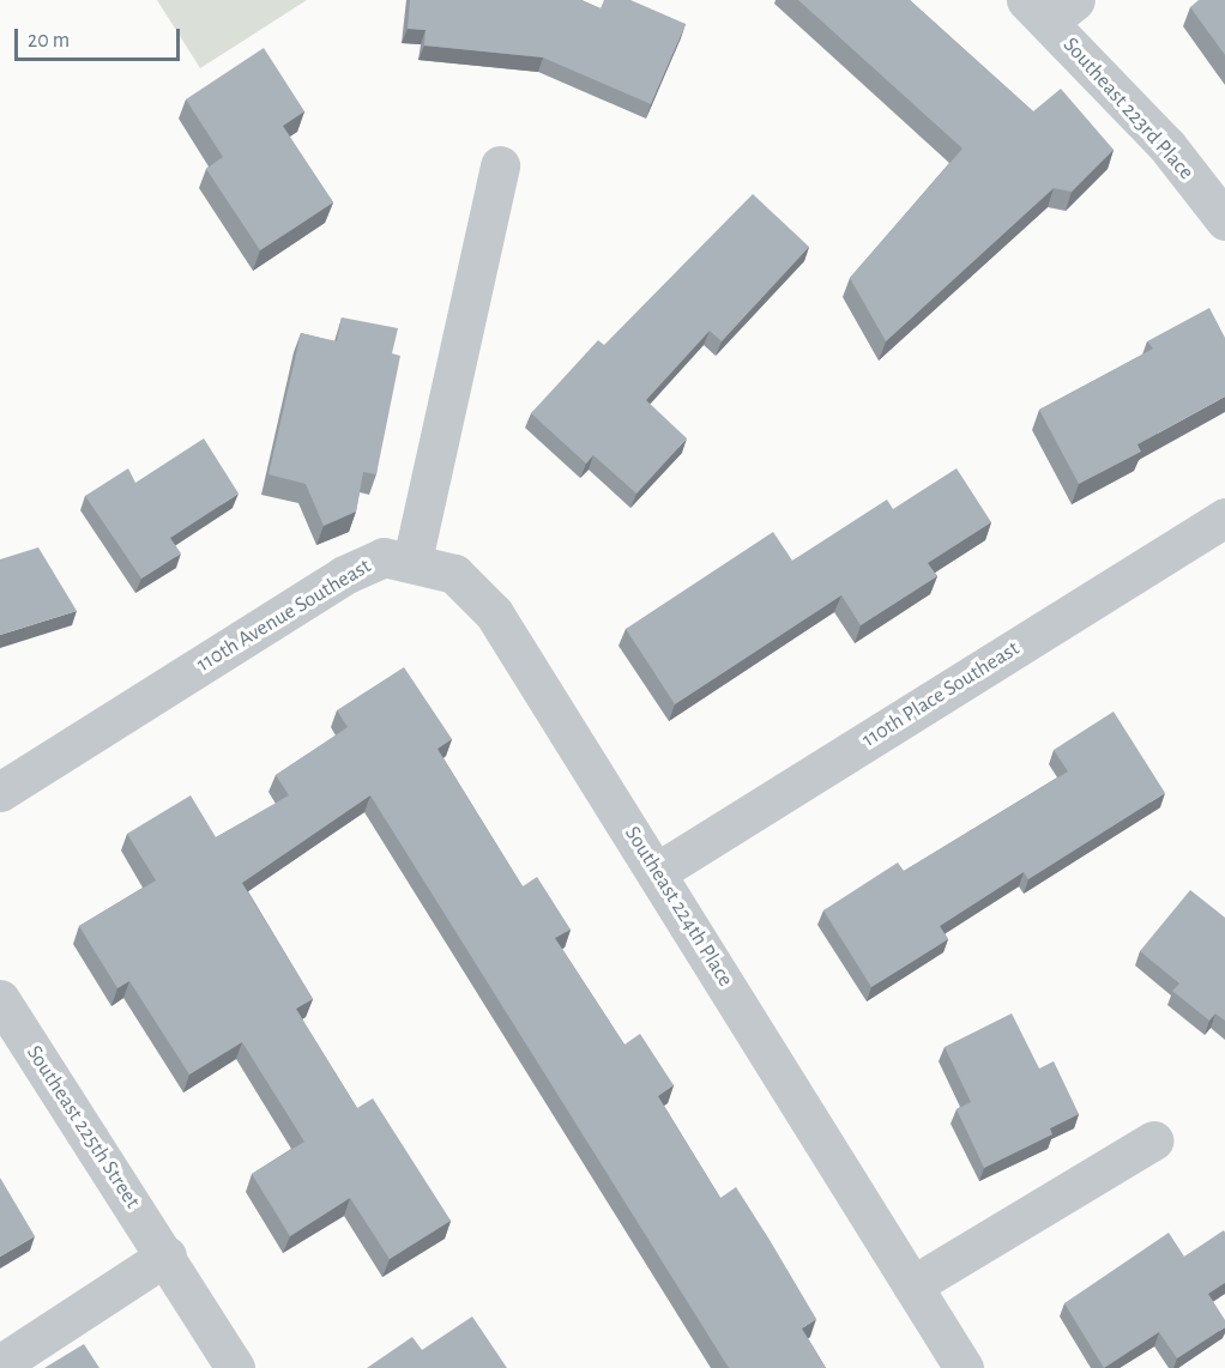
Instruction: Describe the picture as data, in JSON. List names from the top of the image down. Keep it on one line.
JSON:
{"streets":{"street":["Southeast 223rd Place","110th Avenue Southeast","110th Place Southeast","Southeast 224th Place","Southeast 225th Street"]},"crossings":[["110th Avenue Southeast","Southeast 224th Place"],["110th Place Southeast","Southeast 224th Place"]],"scale_bar":"20 m"}
